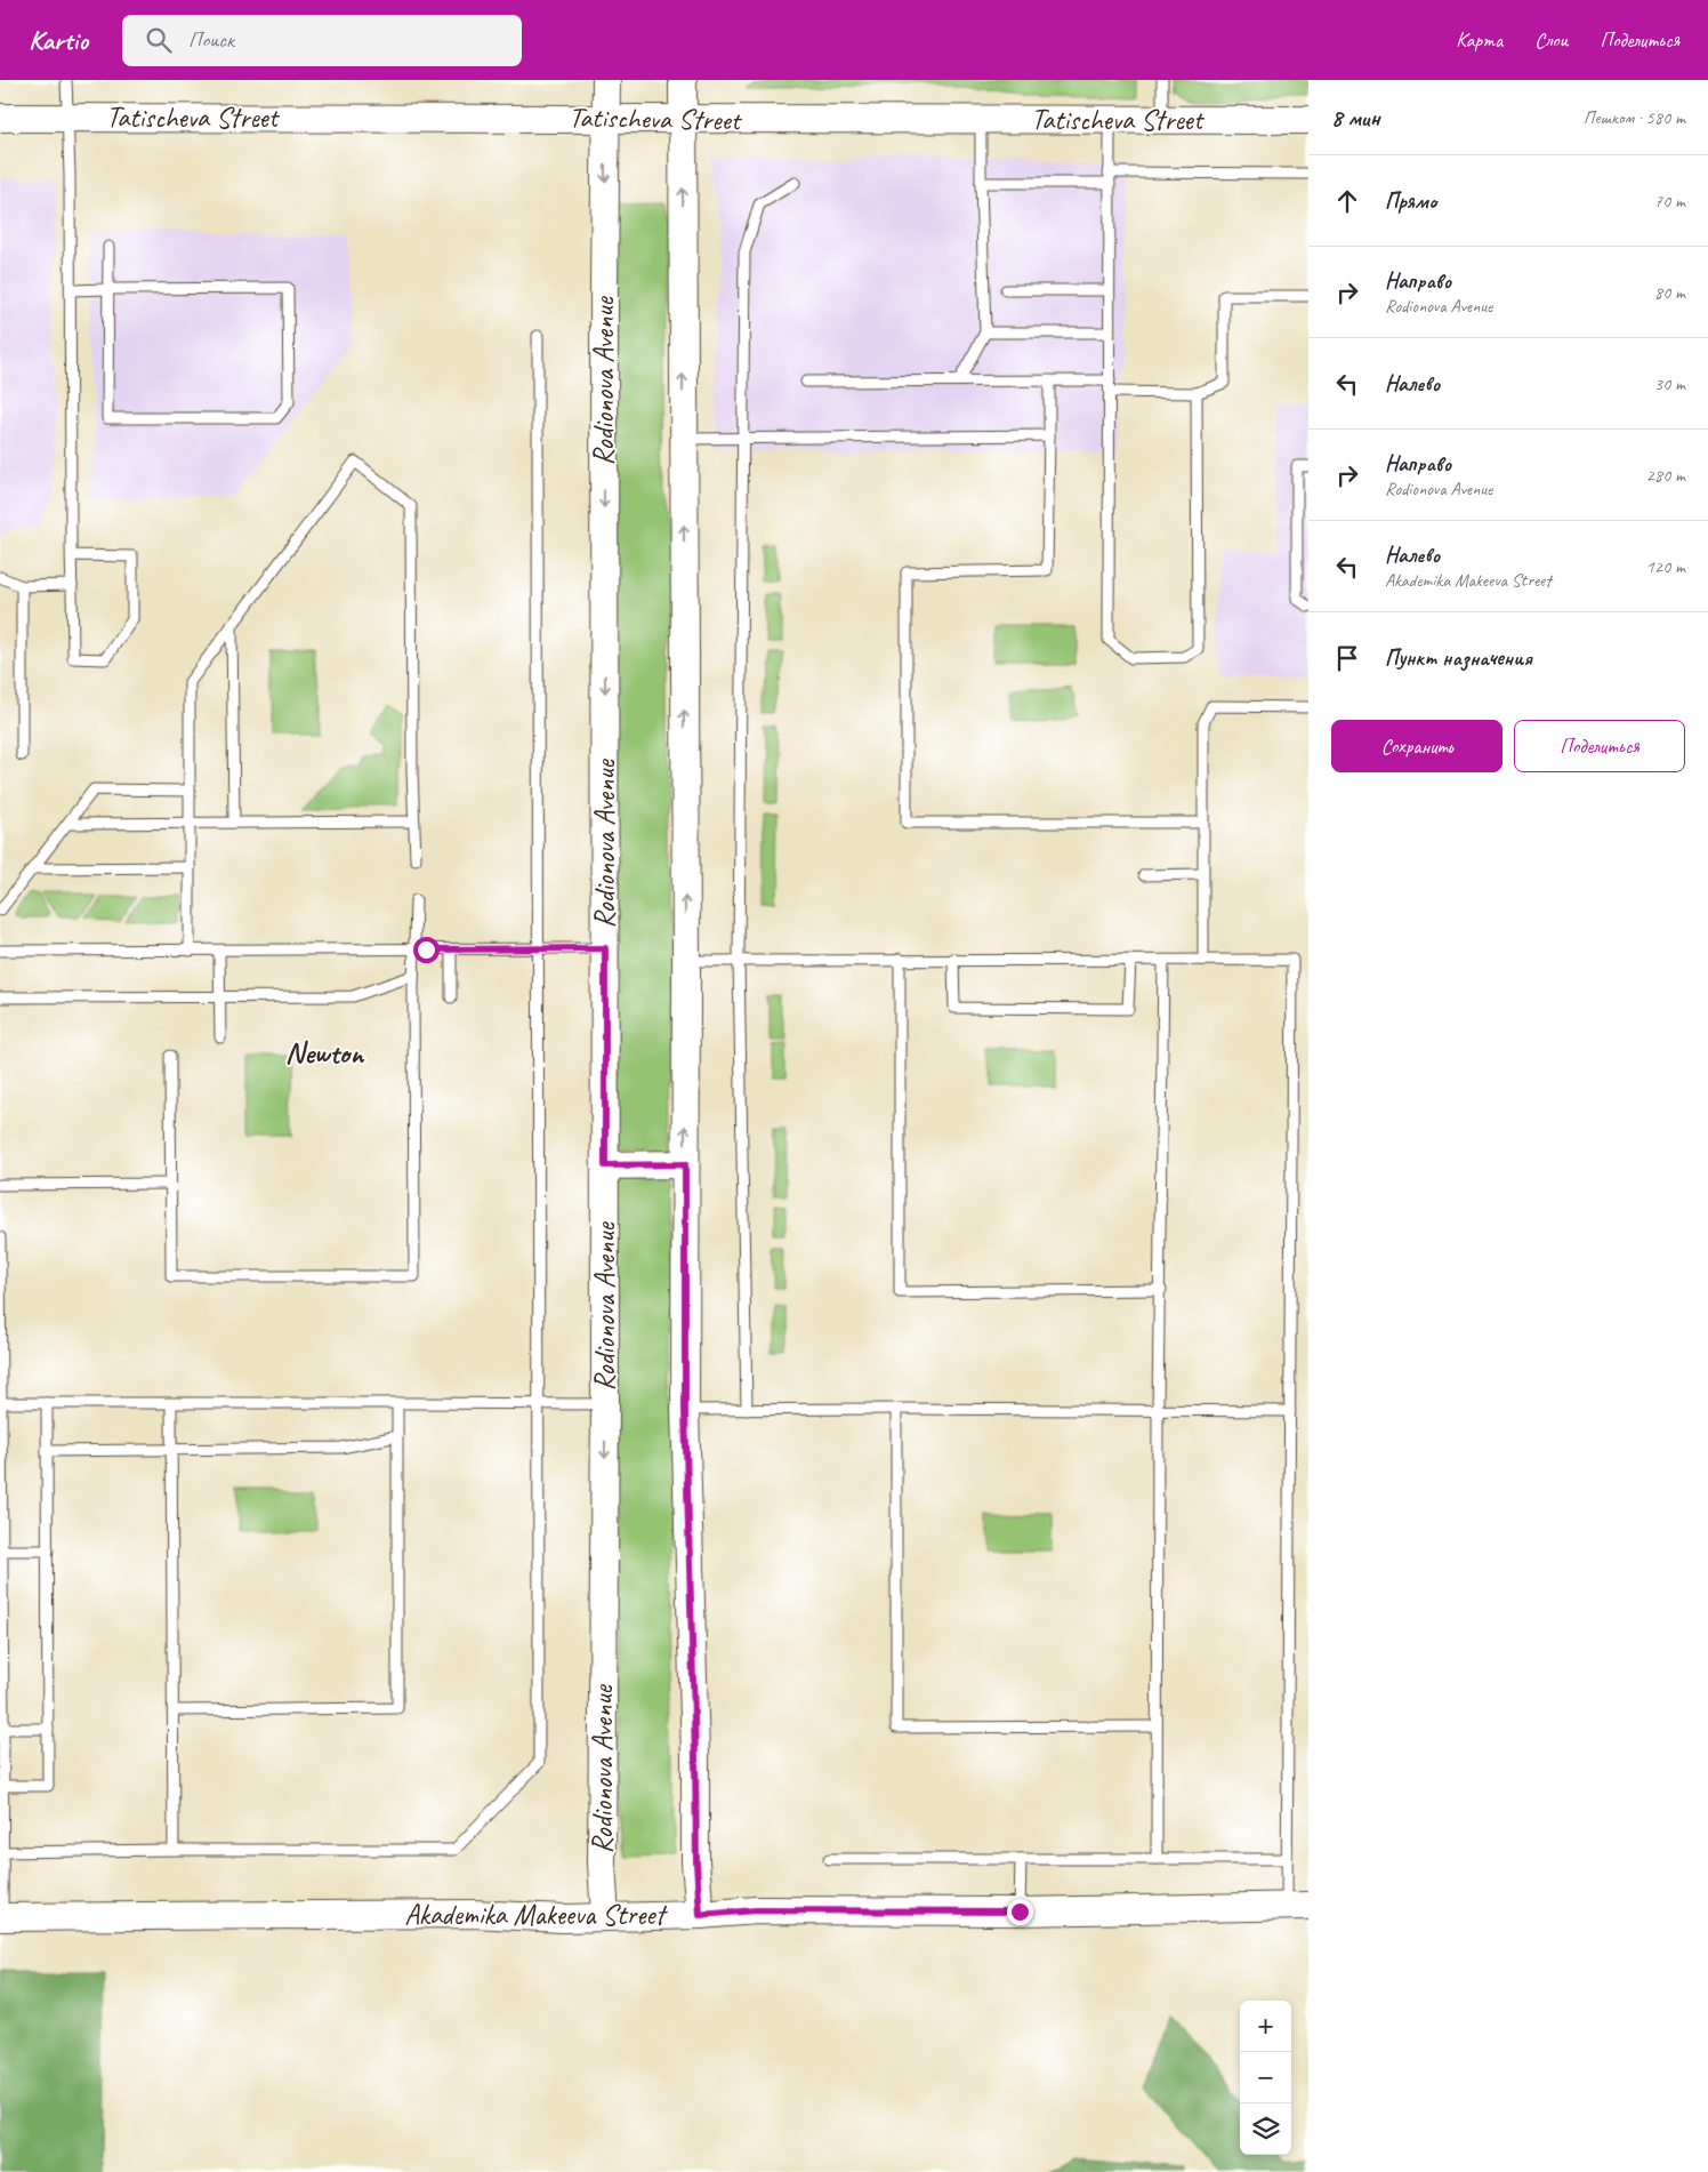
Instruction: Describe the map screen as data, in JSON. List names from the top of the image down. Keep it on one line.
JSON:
{"streets":{"street":["Tatischeva Street","Rodionova Avenue","Akademika Makeeva Street"]},"crossings":[["Tatischeva Street","Rodionova Avenue"],["Rodionova Avenue","Akademika Makeeva Street"]],"districts":["Newton"],"page":{"header":"Kartio","search":"Поиск","nav":["Карта","Слои","Поделиться"],"heading":["8 мин","Пешком · 580 m"],"list":[["Прямо","70 m"],["Направо","Rodionova Avenue","80 m"],["Налево","30 m"],["Направо","Rodionova Avenue","280 m"],["Налево","Akademika Makeeva Street","120 m"],"Пункт назначения"],"buttons":["Сохранить","Поделиться"],"map_buttons":["+","−"]}}
